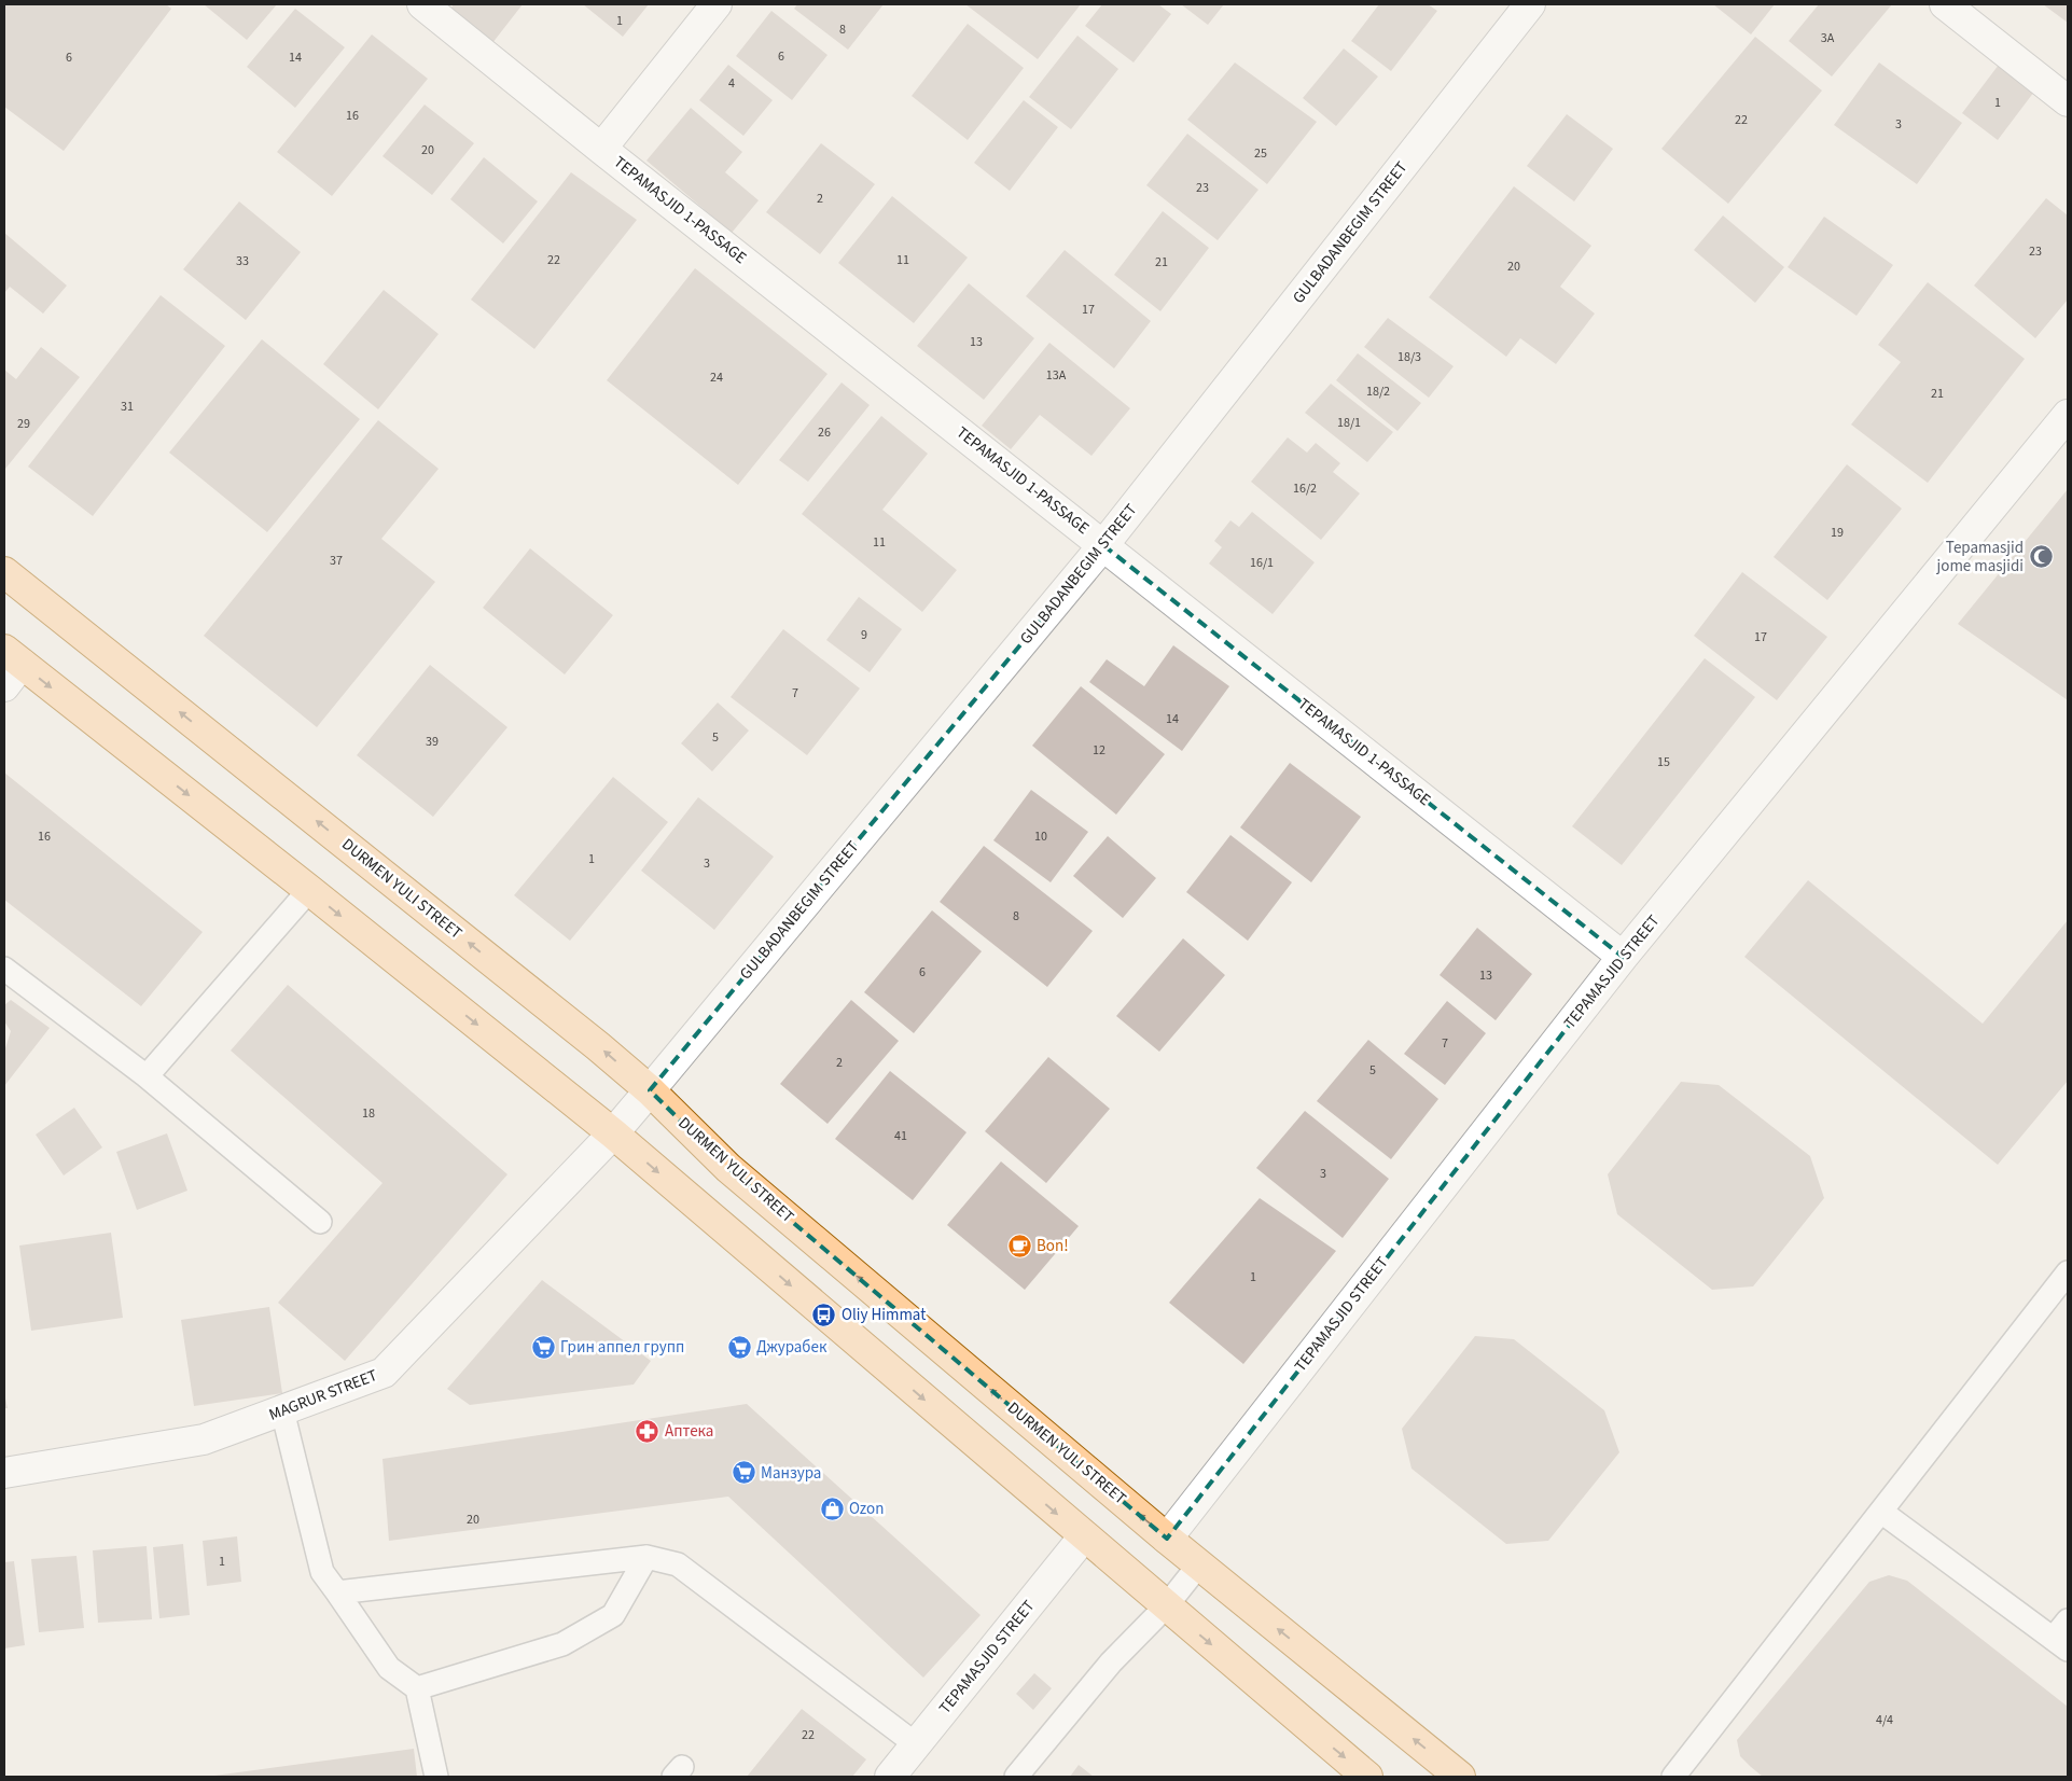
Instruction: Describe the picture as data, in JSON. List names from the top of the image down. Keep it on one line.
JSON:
{"streets":{"main road":["DURMEN YULI STREET"],"street":["TEPAMASJID 1-PASSAGE","GULBADANBEGIM STREET","TEPAMASJID STREET","MAGRUR STREET"]},"crossings":[["TEPAMASJID 1-PASSAGE","GULBADANBEGIM STREET"],["TEPAMASJID 1-PASSAGE","TEPAMASJID STREET"],["GULBADANBEGIM STREET","DURMEN YULI STREET"],["GULBADANBEGIM STREET","MAGRUR STREET"],["DURMEN YULI STREET","TEPAMASJID STREET"]],"places":{"mosque":["Tepamasjid jome masjidi"],"cafe":["Bon!"],"bus stop":["Oliy Himmat"],"supermarket":["Грин аппел групп","Джурабек","Манзура"],"pharmacy":["Аптека"],"shop":["Ozon"]},"house_numbers":["1","8","3A","6","6","14","4","1","16","22","3","20","25","23","2","23","22","11","33","21","20","17","13","18/3","13A","24","18/2","21","31","18/1","29","26","16/2","19","11","37","16/1","9","17","7","14","5","39","12","15","16","10","1","3","8","6","13","7","2","5","18","41","3","1","20","1","4/4","22"]}
